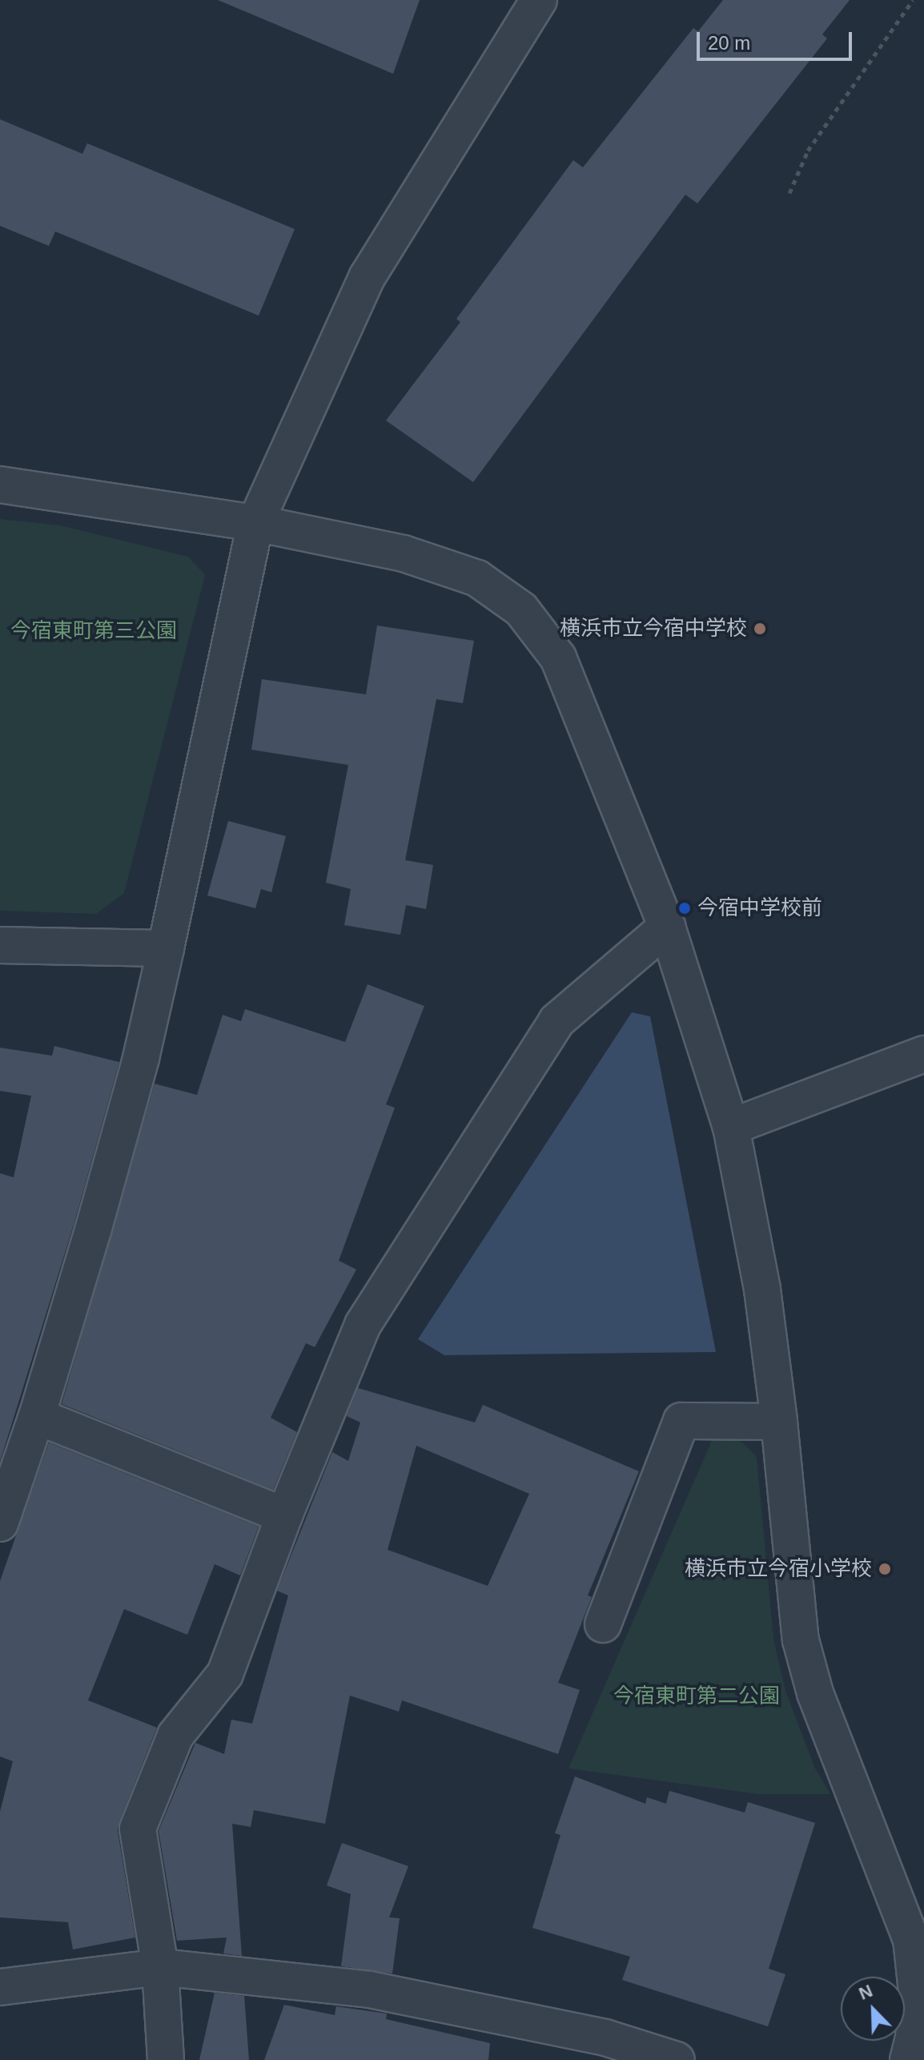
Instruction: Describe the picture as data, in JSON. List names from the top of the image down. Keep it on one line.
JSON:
{"parks":["今宿東町第三公園","今宿東町第二公園"],"places":["横浜市立今宿中学校","今宿中学校前","横浜市立今宿小学校"],"scale_bar":"20 m","north":"top left"}
